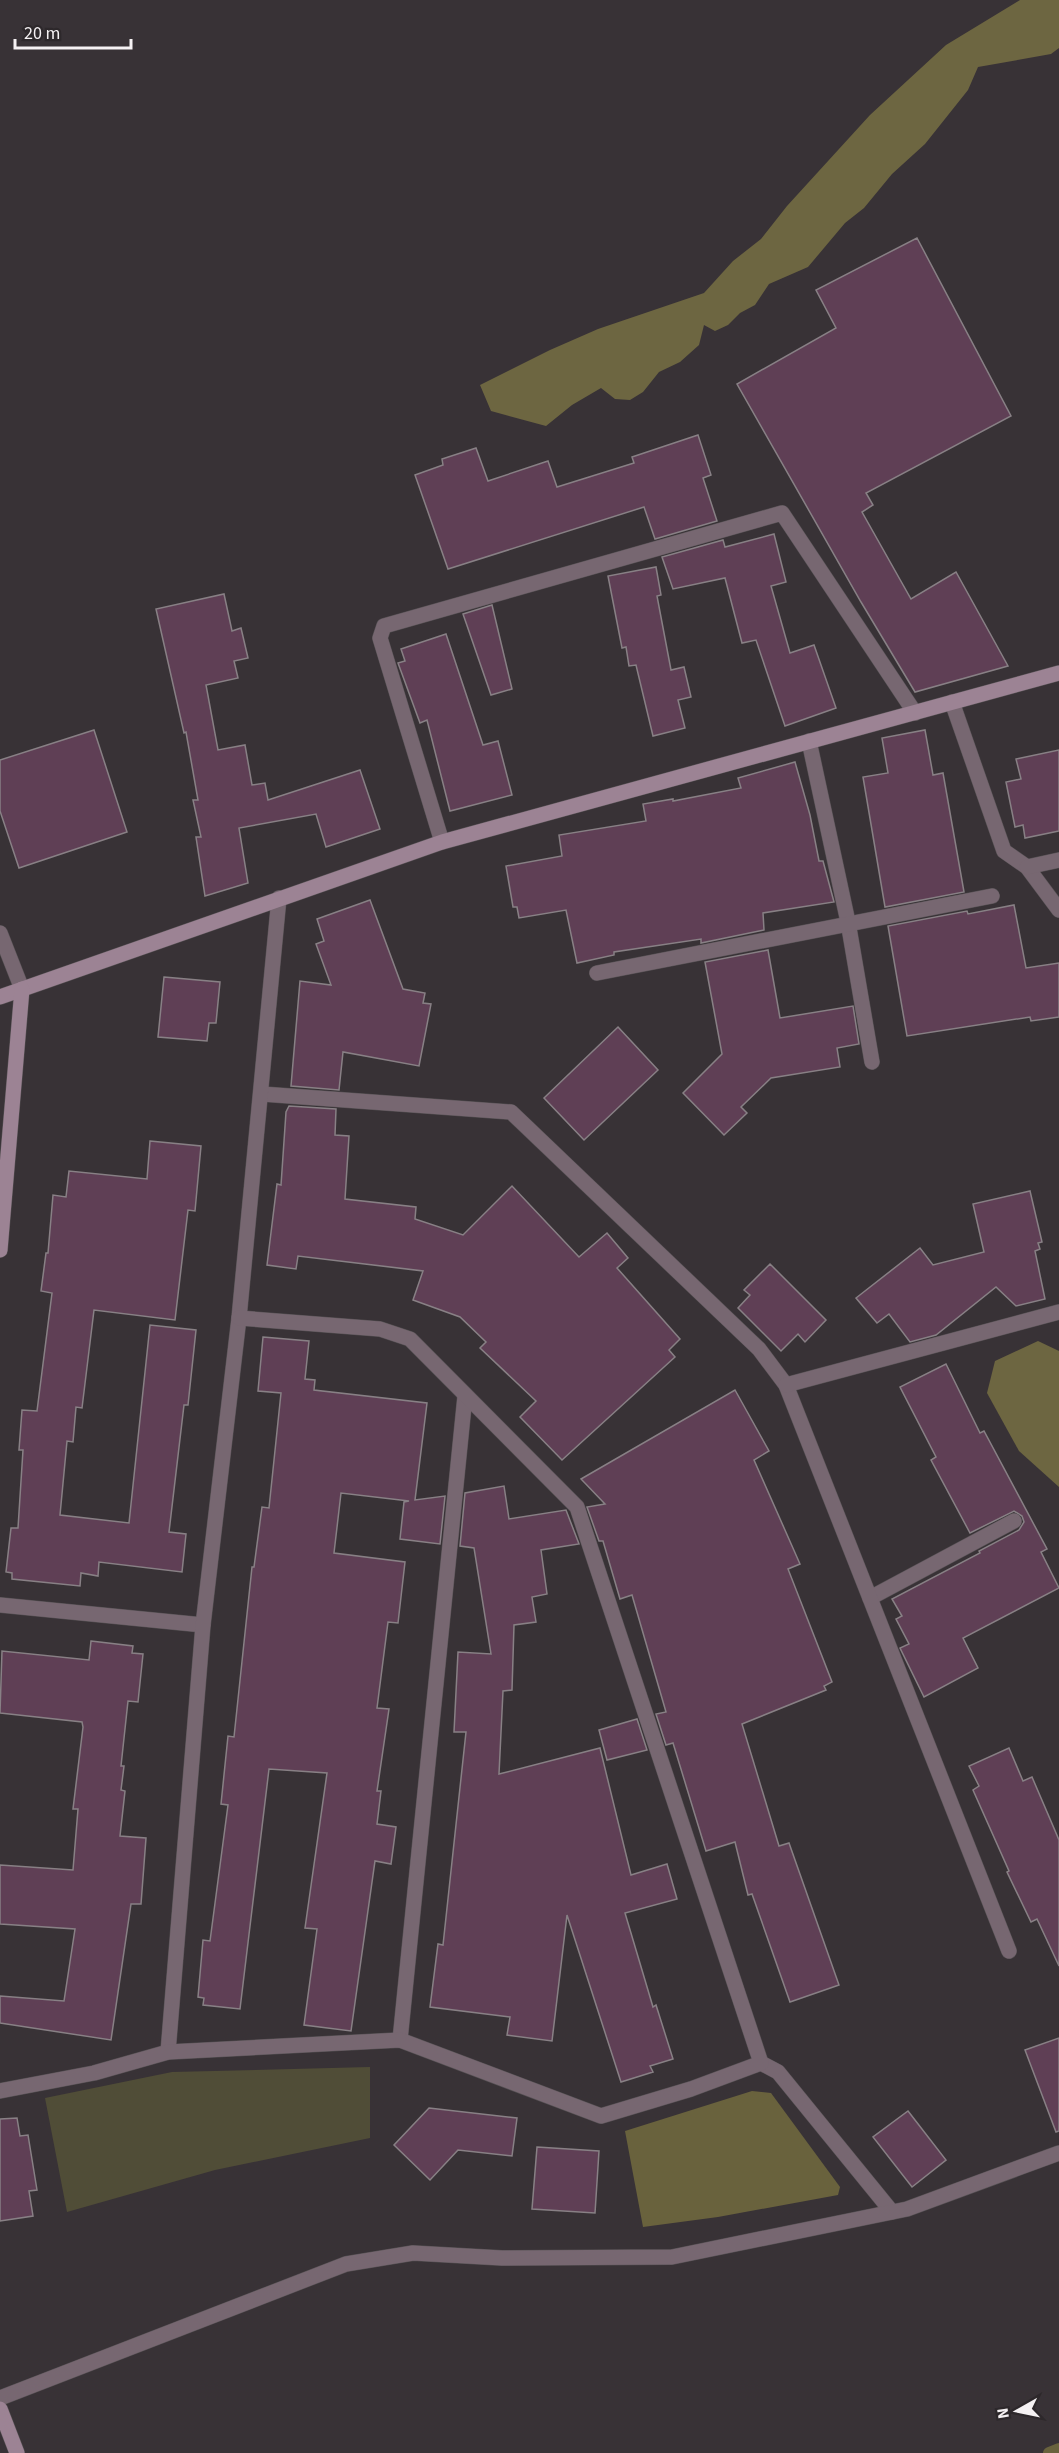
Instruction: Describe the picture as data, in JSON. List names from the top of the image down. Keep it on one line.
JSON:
{"scale_bar":"20 m","north":"left"}
